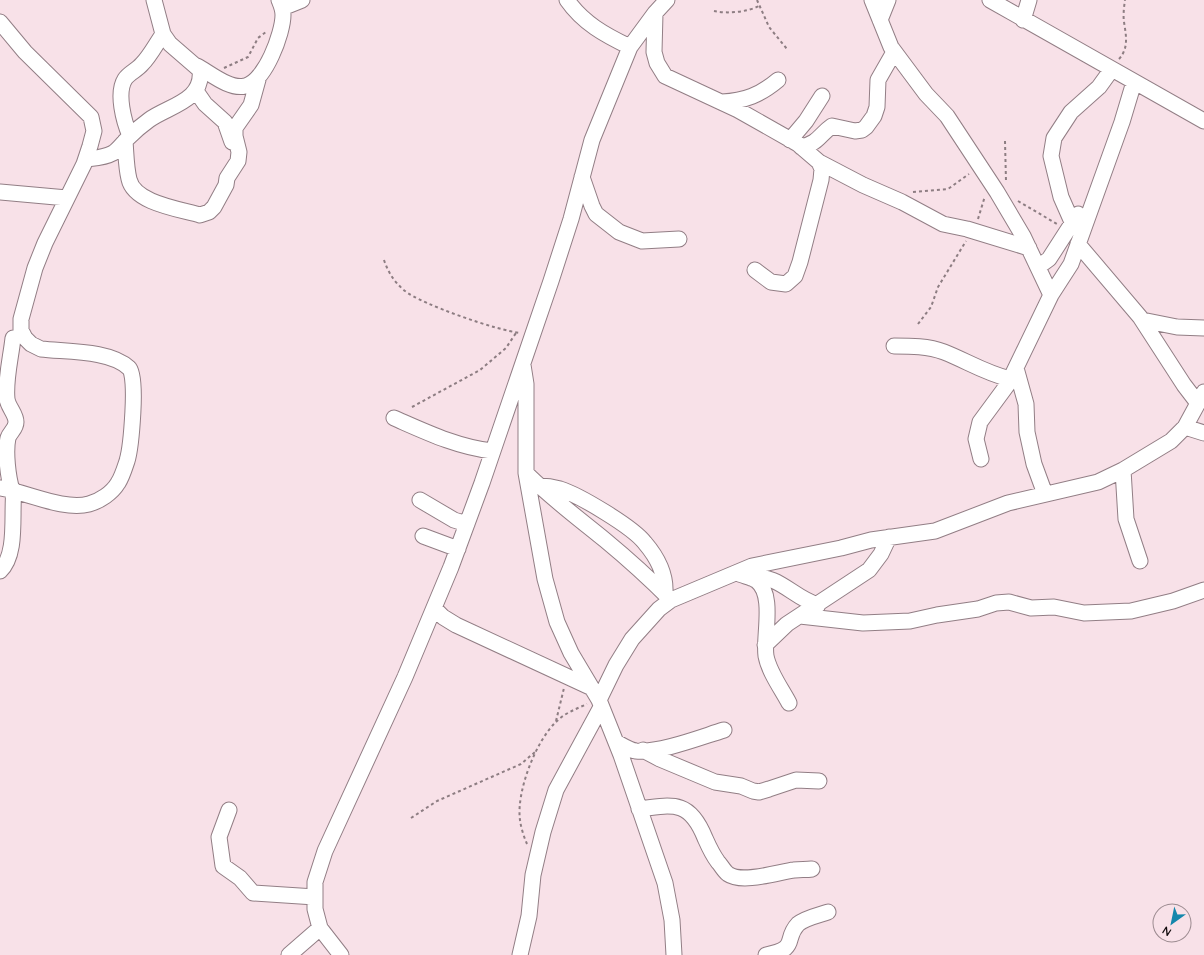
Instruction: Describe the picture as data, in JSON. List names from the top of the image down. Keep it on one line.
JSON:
{"north":"bottom left"}
